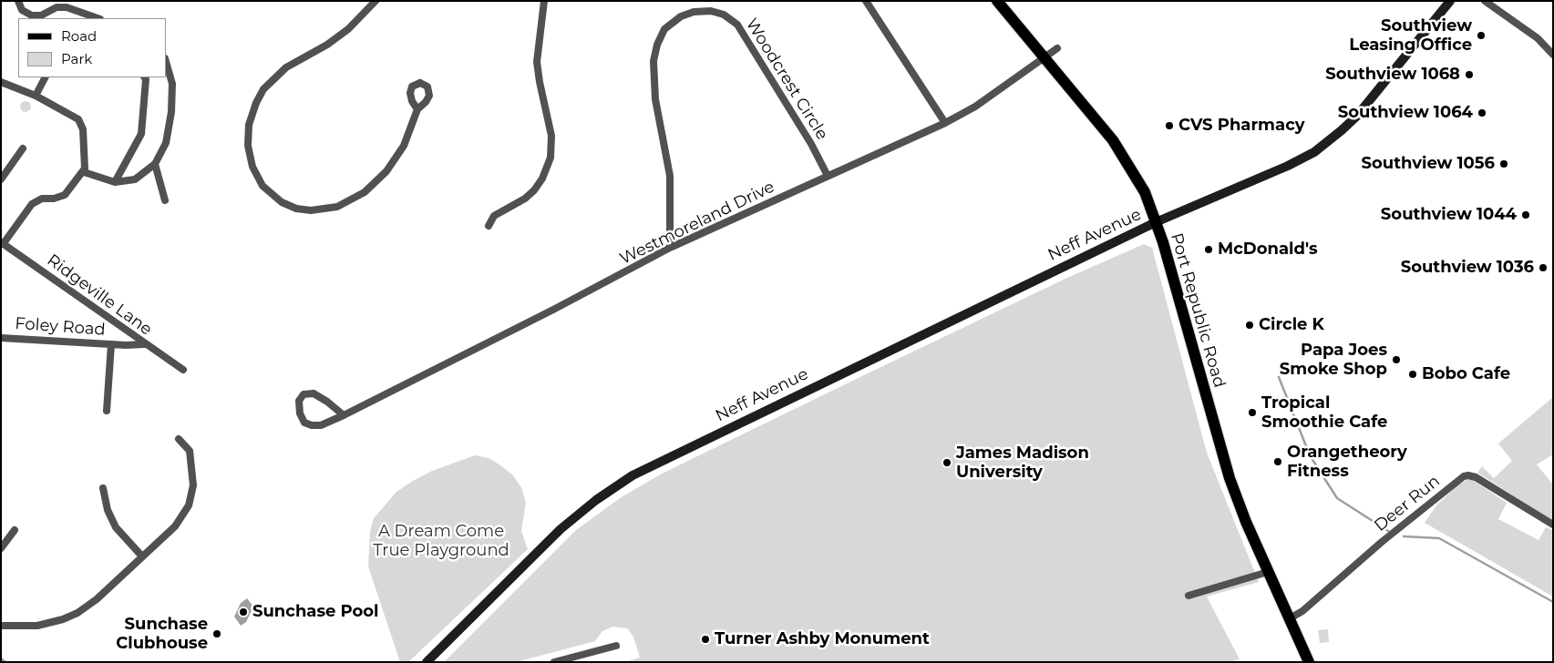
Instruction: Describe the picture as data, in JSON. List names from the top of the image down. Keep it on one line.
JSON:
{"streets":{"main road":["Neff Avenue","Port Republic Road"],"street":["Woodcrest Circle","Westmoreland Drive","Ridgeville Lane","Foley Road","Deer Run"]},"crossings":[["Woodcrest Circle","Westmoreland Drive"],["Westmoreland Drive","Port Republic Road"],["Neff Avenue","Port Republic Road"],["Ridgeville Lane","Foley Road"],["Port Republic Road","Deer Run"]],"parks":["A Dream Come True Playground"],"places":["Southview Leasing Office","Southview 1068","Southview 1064","CVS Pharmacy","Southview 1056","Southview 1044","McDonald's","Southview 1036","Circle K","Papa Joes Smoke Shop","Bobo Cafe","Tropical Smoothie Cafe","Orangetheory Fitness","James Madison University","Sunchase Pool","Sunchase Clubhouse","Turner Ashby Monument"],"legend":["Road","Park"]}
